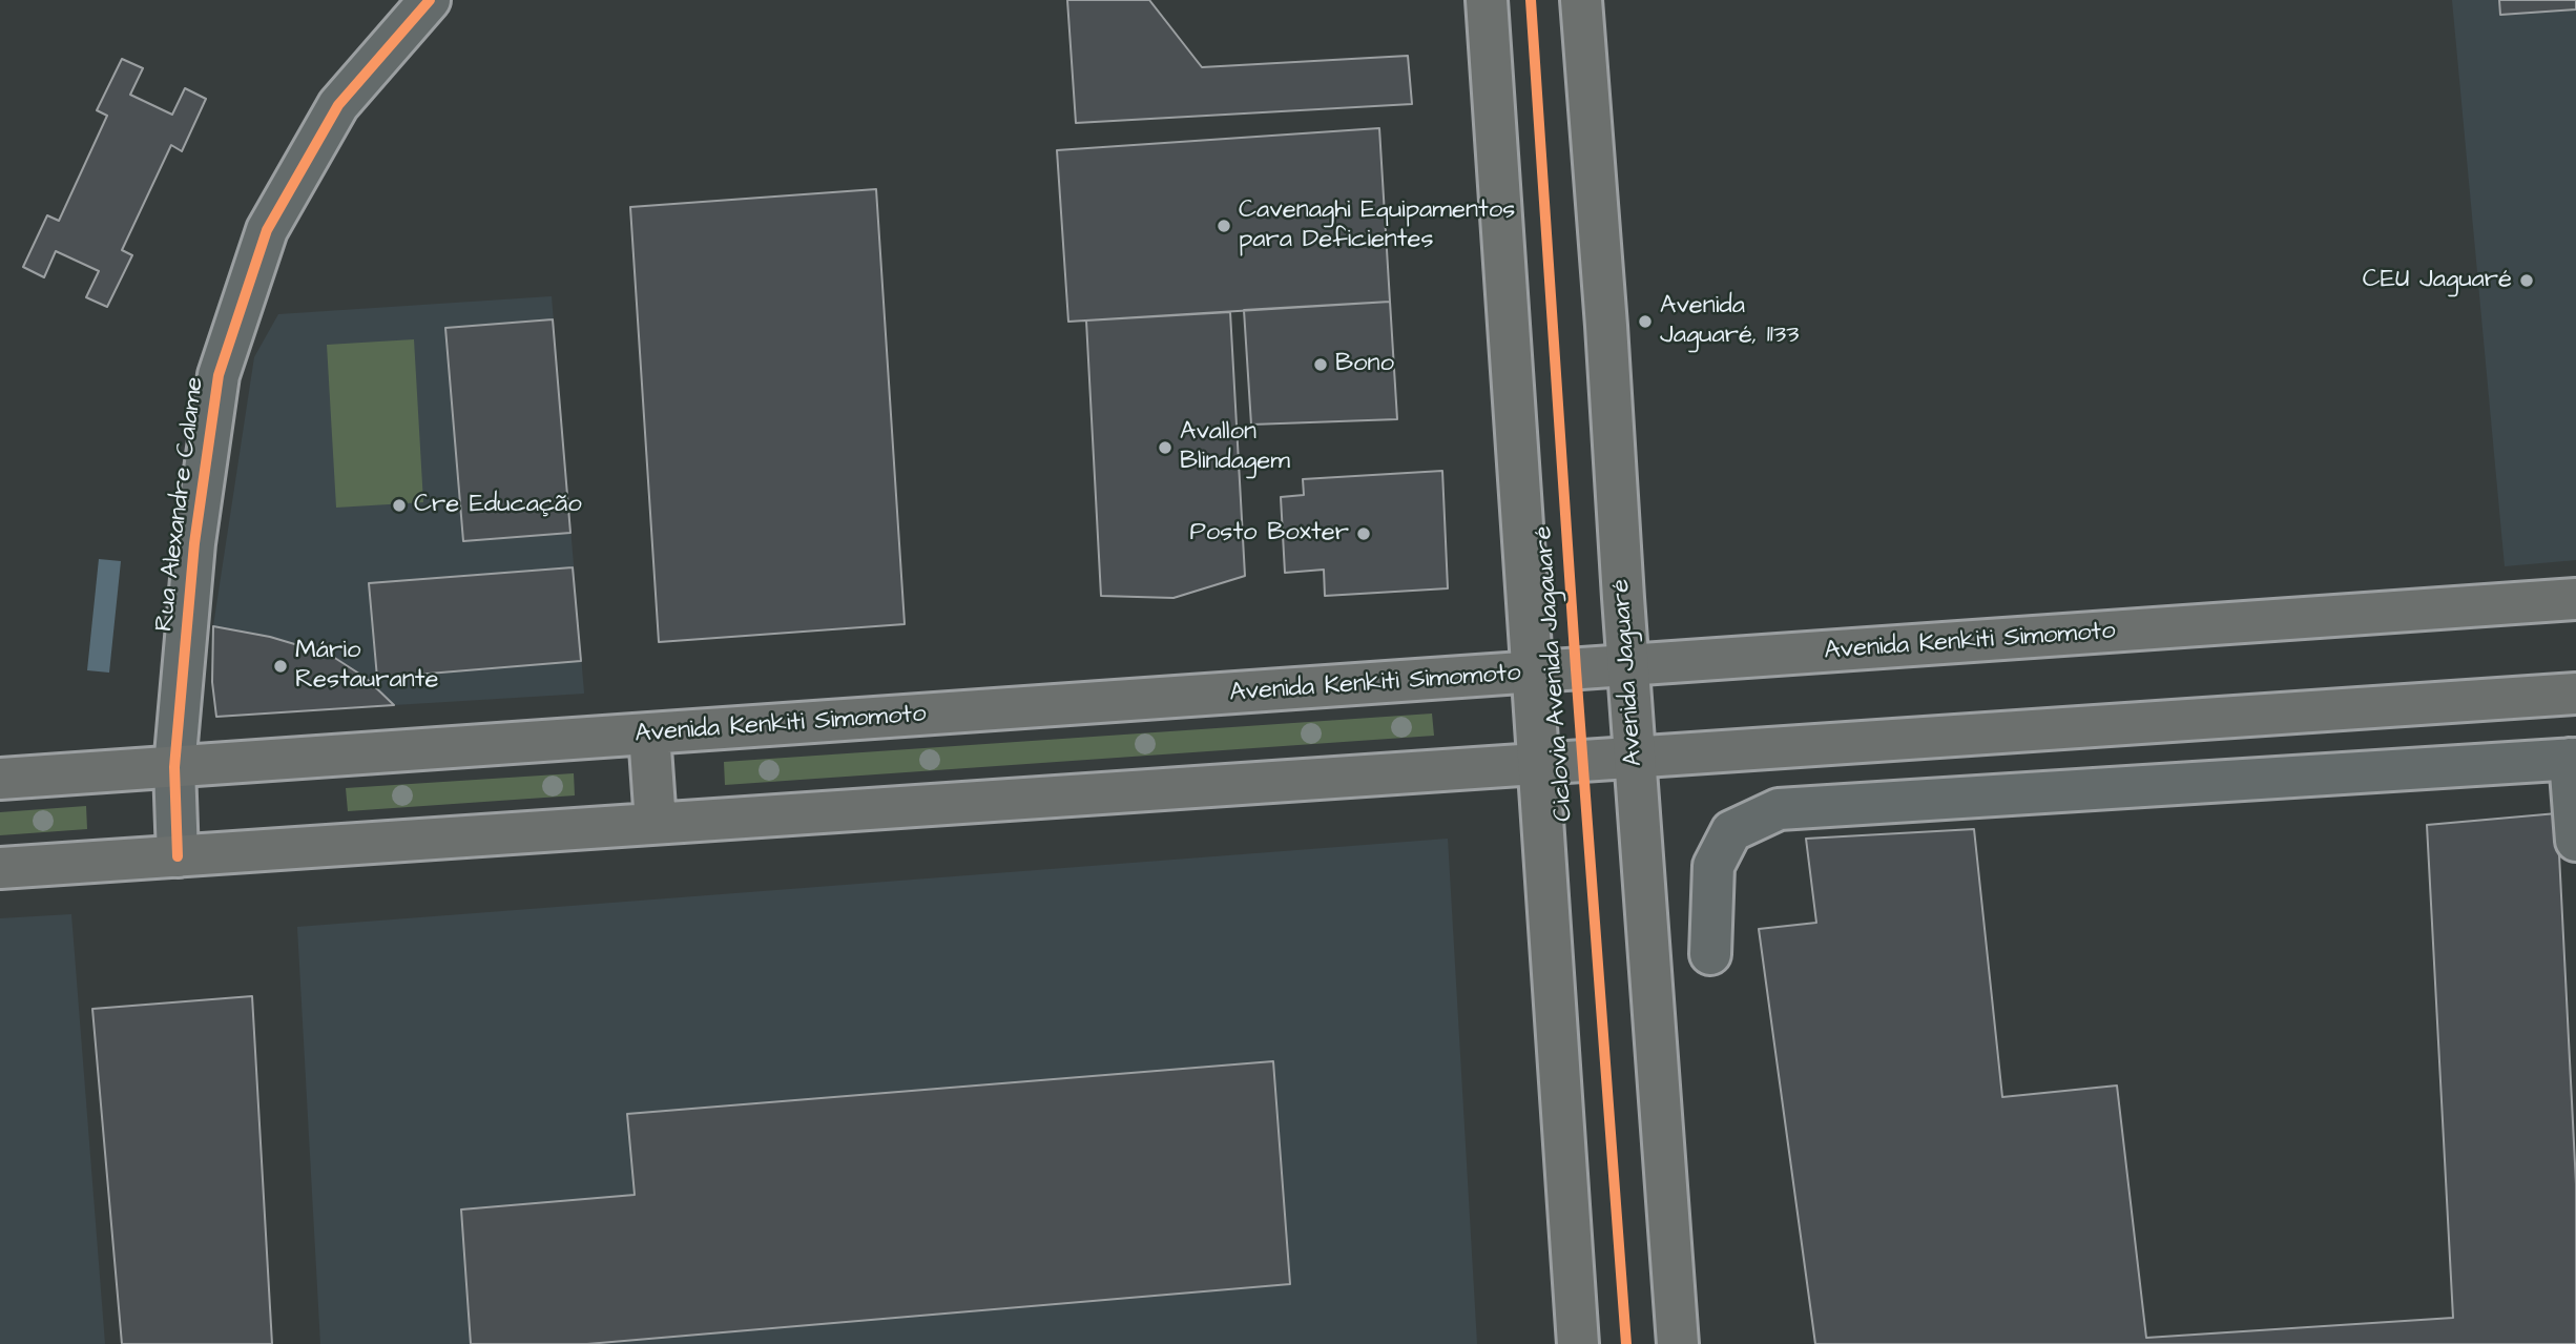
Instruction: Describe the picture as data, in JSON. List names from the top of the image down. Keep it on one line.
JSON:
{"streets":{"main road":["Avenida Kenkiti Simomoto","Avenida Jaguaré"],"street":["Rua Alexandre Calame"],"cycle path":["Ciclovia Avenida Jagauaré"]},"crossings":[["Rua Alexandre Calame","Avenida Kenkiti Simomoto"],["Avenida Kenkiti Simomoto","Avenida Jaguaré"]],"places":["Cavenaghi Equipamentos para Deficientes","CEU Jaguaré","Avenida Jaguaré, 1133","Bono","Avallon Blindagem","Cre Educação","Posto Boxter","Mário Restaurante"]}
